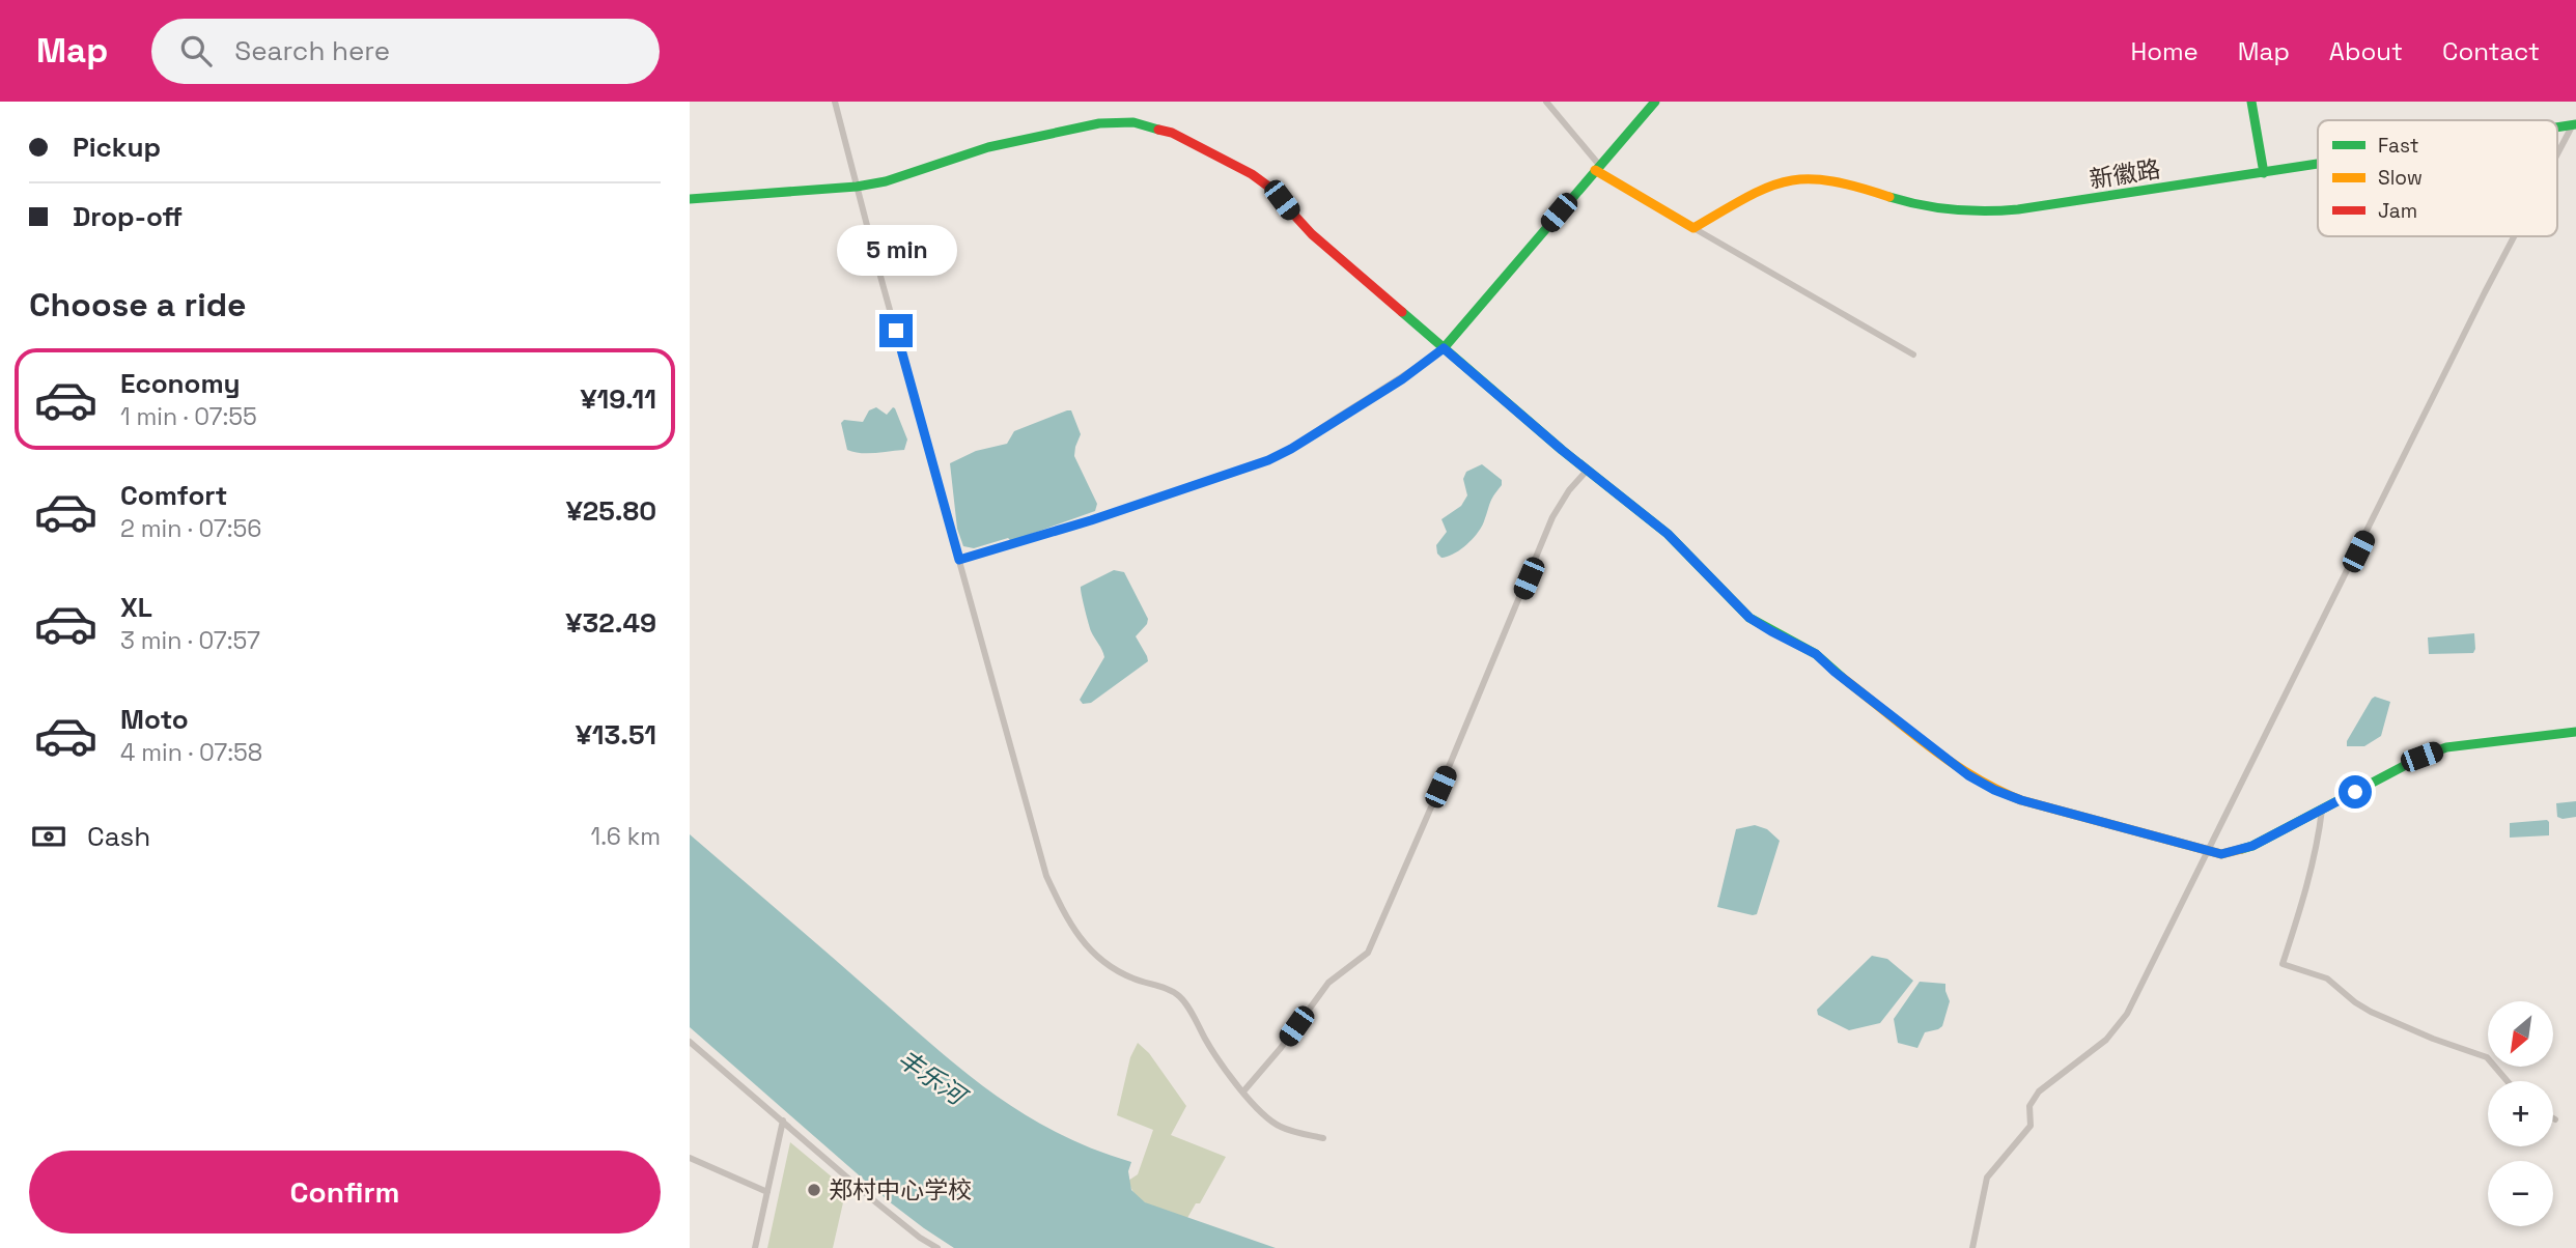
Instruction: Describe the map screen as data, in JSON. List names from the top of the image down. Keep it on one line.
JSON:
{"streets":{"street":["新徽路"]},"water":["丰乐河"],"places":["郑村中心学校"],"legend":["Fast","Slow","Jam"],"north":"bottom left","page":{"header":"Map","search":"Search here","nav":["Home","Map","About","Contact"],"banner":["Pickup","Drop-off"],"bubble":"5 min","heading":"Choose a ride","list":[{"name":"Economy","note":"1 min · 07:55","value":"¥19.11"},{"name":"Comfort","note":"2 min · 07:56","value":"¥25.80"},{"name":"XL","note":"3 min · 07:57","value":"¥32.49"},{"name":"Moto","note":"4 min · 07:58","value":"¥13.51"}],"pay":["Cash","1.6 km"],"map_buttons":["+","−"],"buttons":"Confirm"}}
